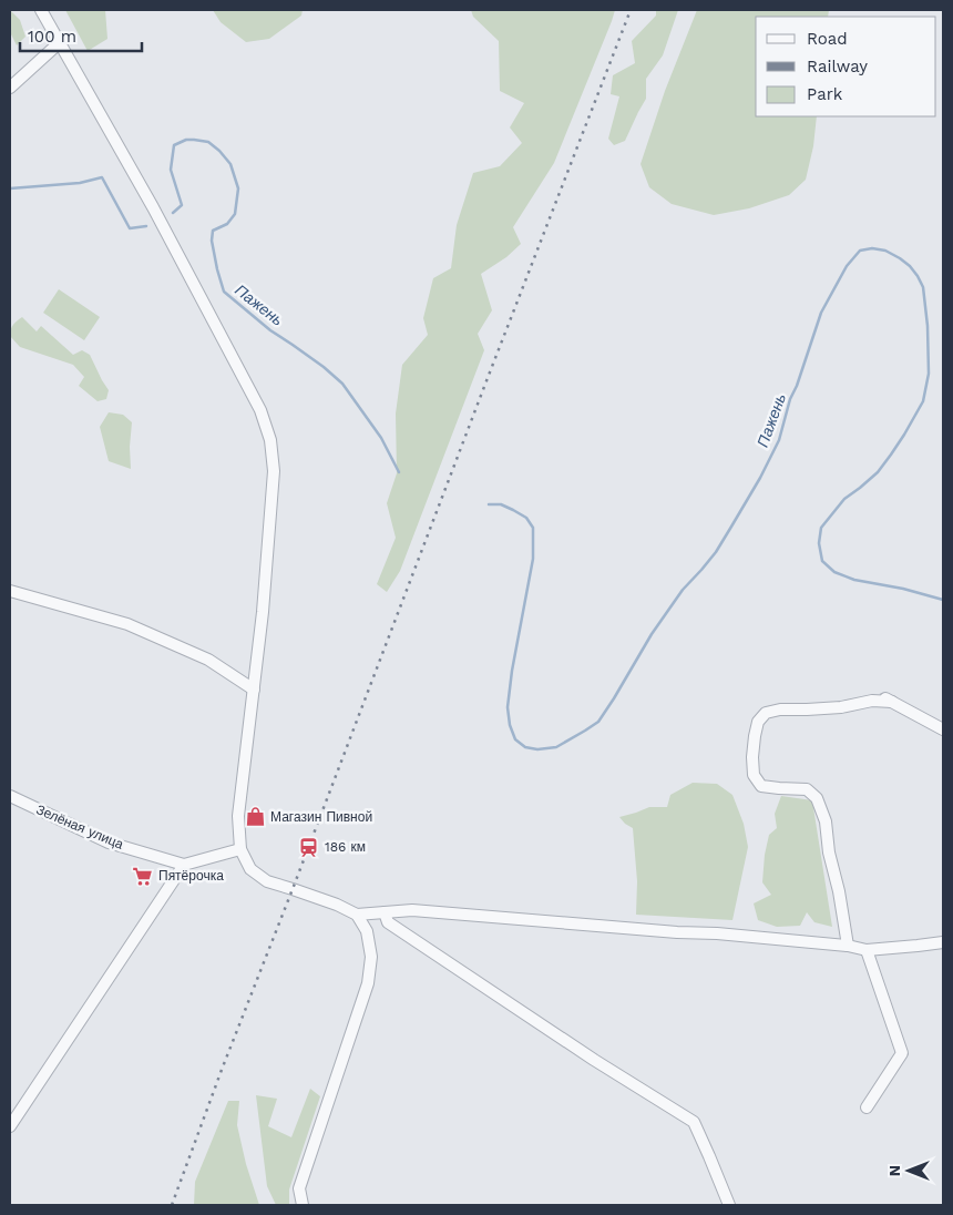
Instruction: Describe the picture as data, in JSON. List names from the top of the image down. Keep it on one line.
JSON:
{"streets":{"street":["Зелёная улица"]},"water":["Пажень"],"places":{"shop":["Магазин Пивной"],"station":["186 км"],"supermarket":["Пятёрочка"]},"legend":["Road","Railway","Park"],"scale_bar":"100 m","north":"left"}
